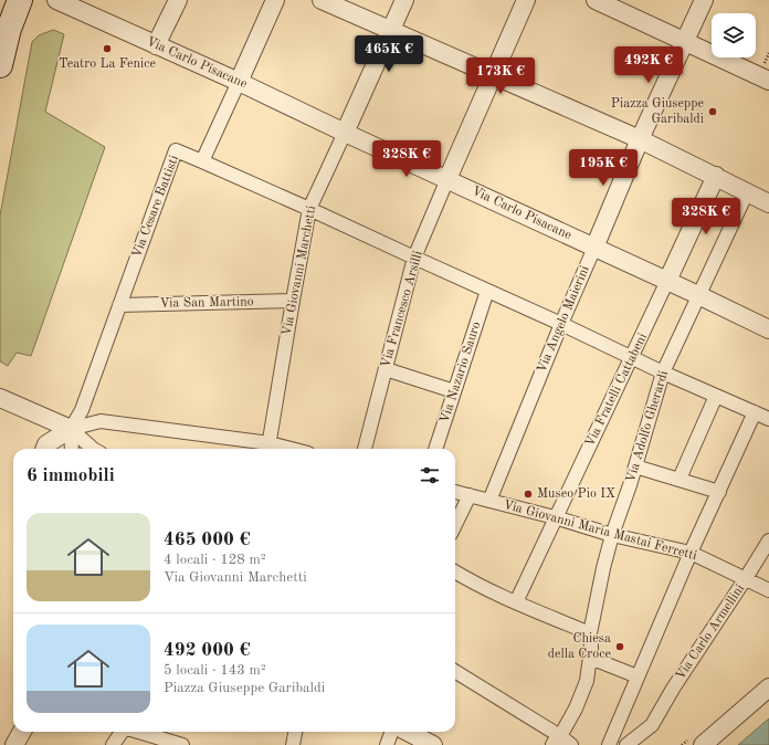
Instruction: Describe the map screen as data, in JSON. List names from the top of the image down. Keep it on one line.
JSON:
{"streets":{"street":["Via Carlo Pisacane","Via Cesare Battisti","Via Giovanni Marchetti","Via San Martino","Via Francesco Arsilli","Via Angelo Maierini","Via Nazario Sauro","Via Fratelli Cattabeni","Via Adolfo Gherardi","Via Giovanni Maria Mastai Ferretti","Via Carlo Armellini"]},"crossings":[["Via Carlo Pisacane","Via Cesare Battisti"],["Via Carlo Pisacane","Via Giovanni Marchetti"],["Via Carlo Pisacane","Via Francesco Arsilli"],["Via Carlo Pisacane","Via Angelo Maierini"],["Via Carlo Pisacane","Via Fratelli Cattabeni"],["Via Carlo Pisacane","Via Adolfo Gherardi"],["Via Cesare Battisti","Via San Martino"],["Via Giovanni Marchetti","Via San Martino"],["Via Angelo Maierini","Via Giovanni Maria Mastai Ferretti"],["Via Fratelli Cattabeni","Via Giovanni Maria Mastai Ferretti"],["Via Adolfo Gherardi","Via Giovanni Maria Mastai Ferretti"],["Via Giovanni Maria Mastai Ferretti","Via Carlo Armellini"]],"places":["Teatro La Fenice","Piazza Giuseppe Garibaldi","Museo Pio IX","Chiesa della Croce"],"page":{"price":["465K €","492K €","173K €","328K €","195K €","328K €"],"heading":"6 immobili","list":[{"name":"465 000 €","note":"4 locali · 128 m² · Via Giovanni Marchetti"},{"name":"492 000 €","note":"5 locali · 143 m² · Piazza Giuseppe Garibaldi"}]}}
